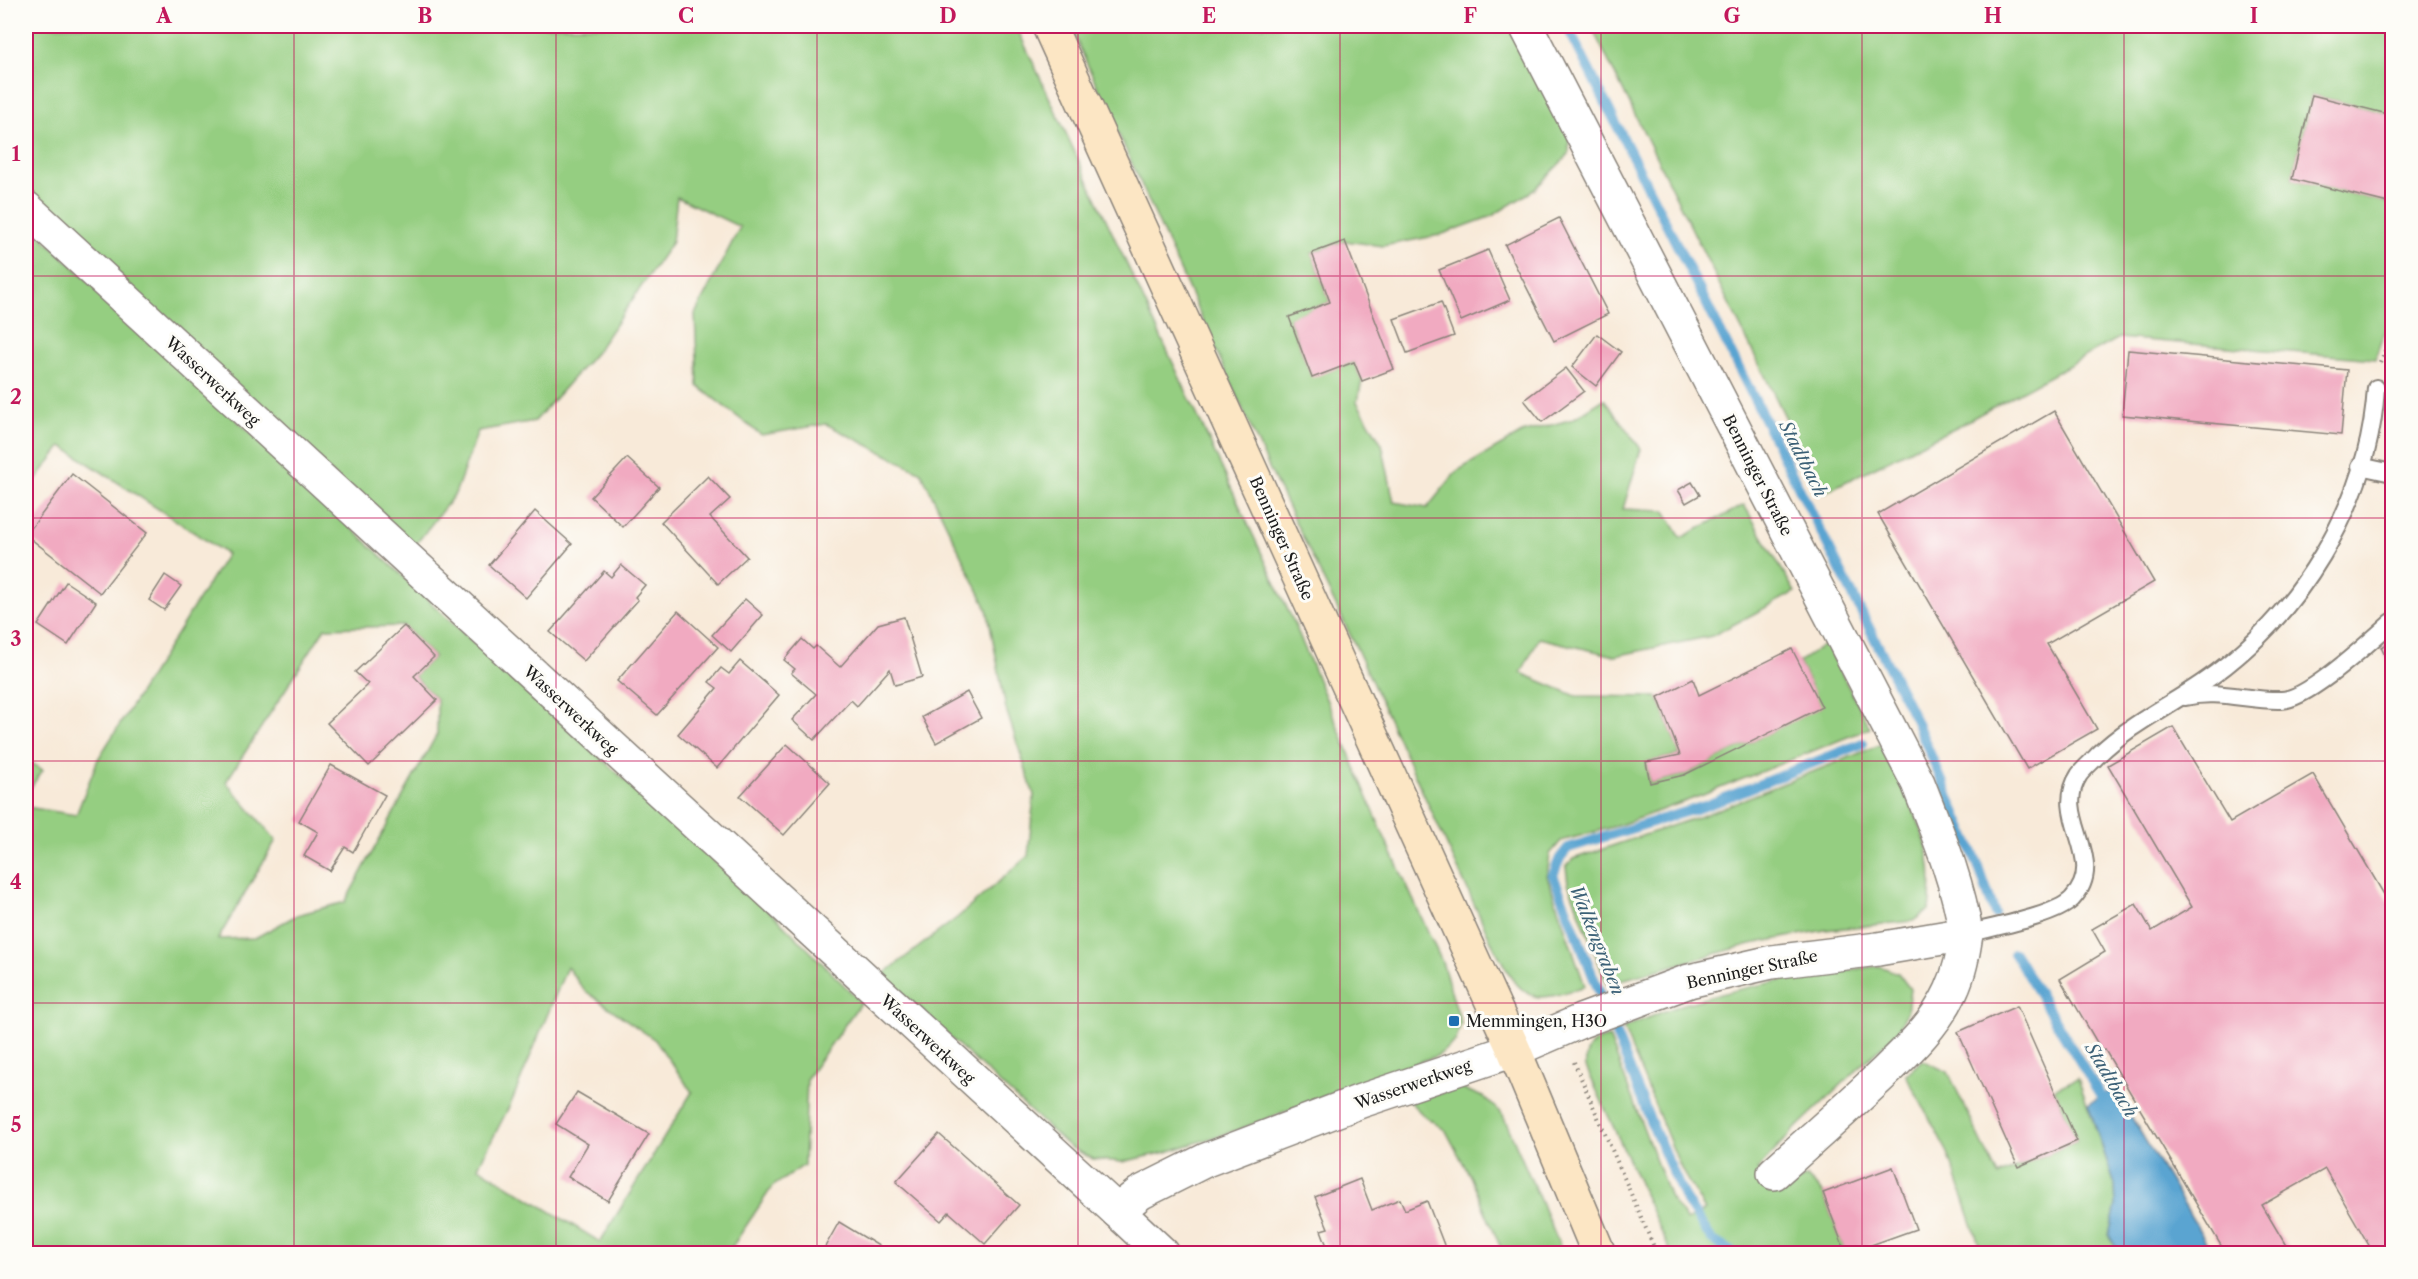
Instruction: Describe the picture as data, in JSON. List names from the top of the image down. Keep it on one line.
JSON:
{"streets":{"main road":["Benninger Straße"],"street":["Wasserwerkweg"]},"crossings":[["Wasserwerkweg","Benninger Straße"]],"water":["Stadtbach","Walkengraben"],"places":{"transit":["Memmingen, H3O"]},"grid":{"columns":["A","B","C","D","E","F","G","H","I"],"rows":["1","2","3","4","5"]}}
